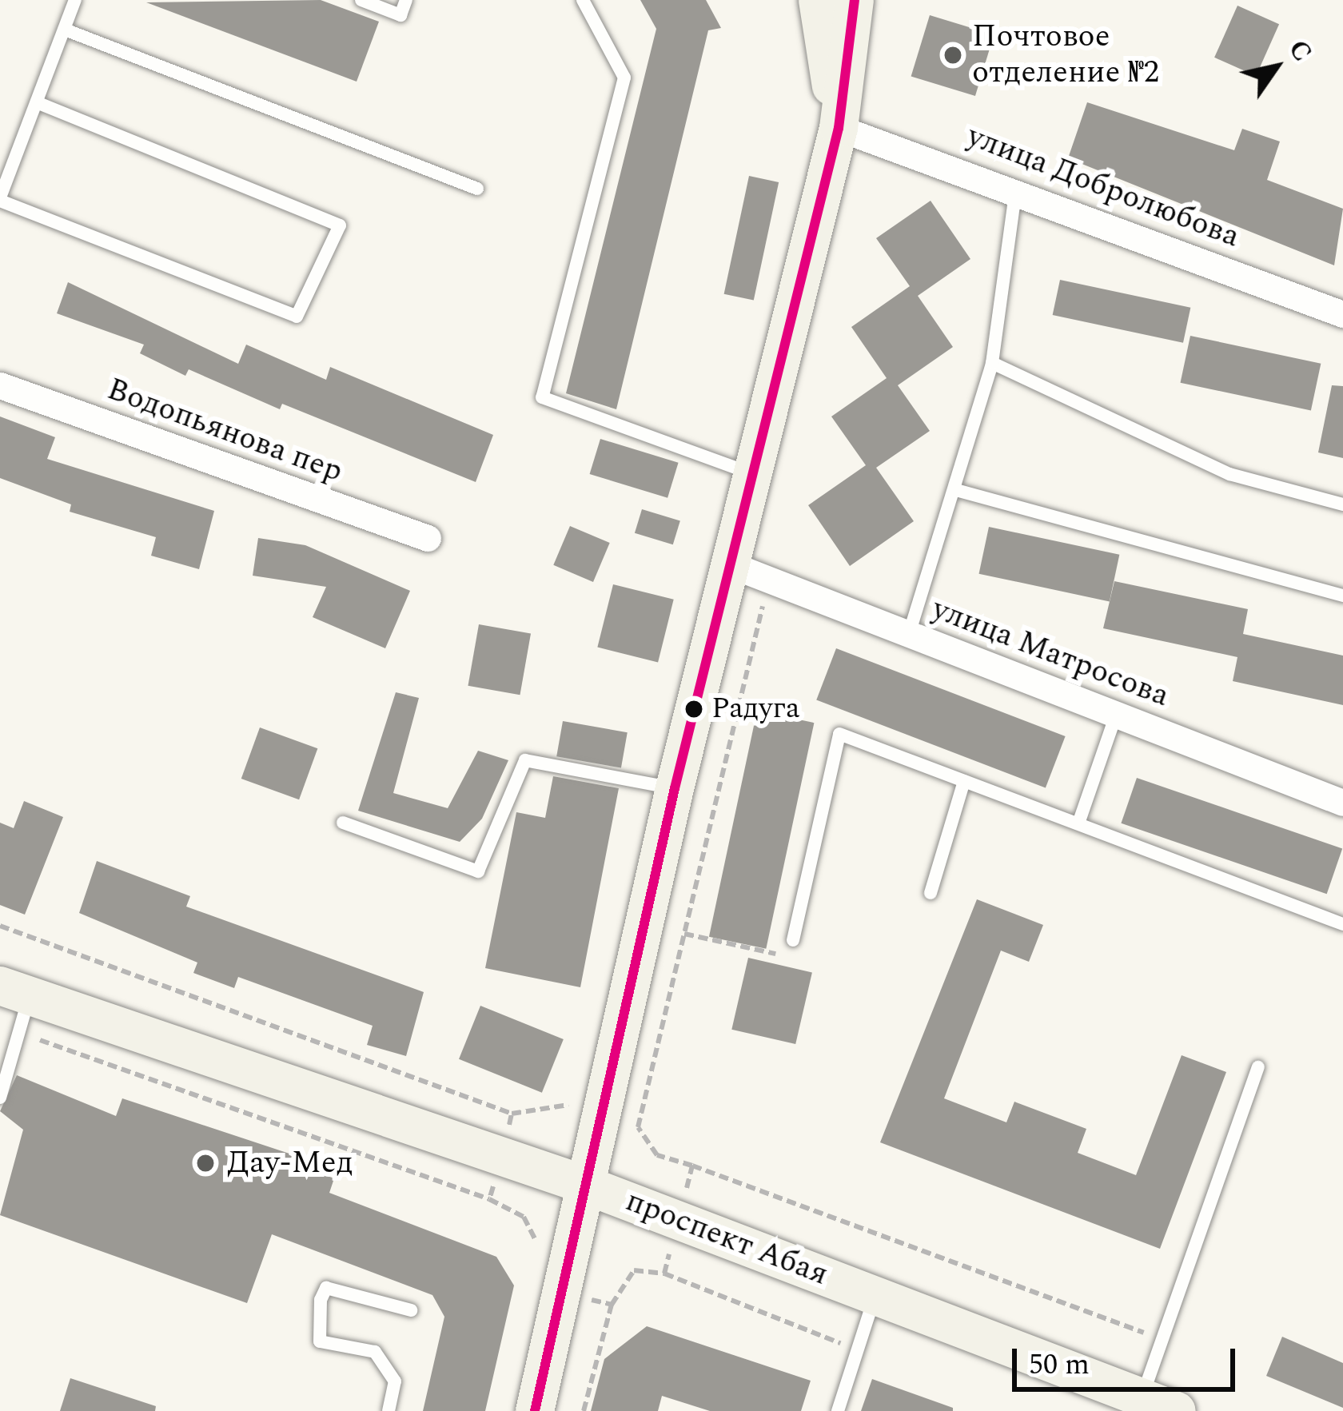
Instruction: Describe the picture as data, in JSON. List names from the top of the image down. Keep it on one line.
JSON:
{"streets":{"main road":["проспект Абая"],"street":["улица Добролюбова","Водопьянова пер","улица Матросова"]},"places":["Почтовое отделение №2","Радуга","Дау-Мед"],"scale_bar":"50 m","north":"top right"}
